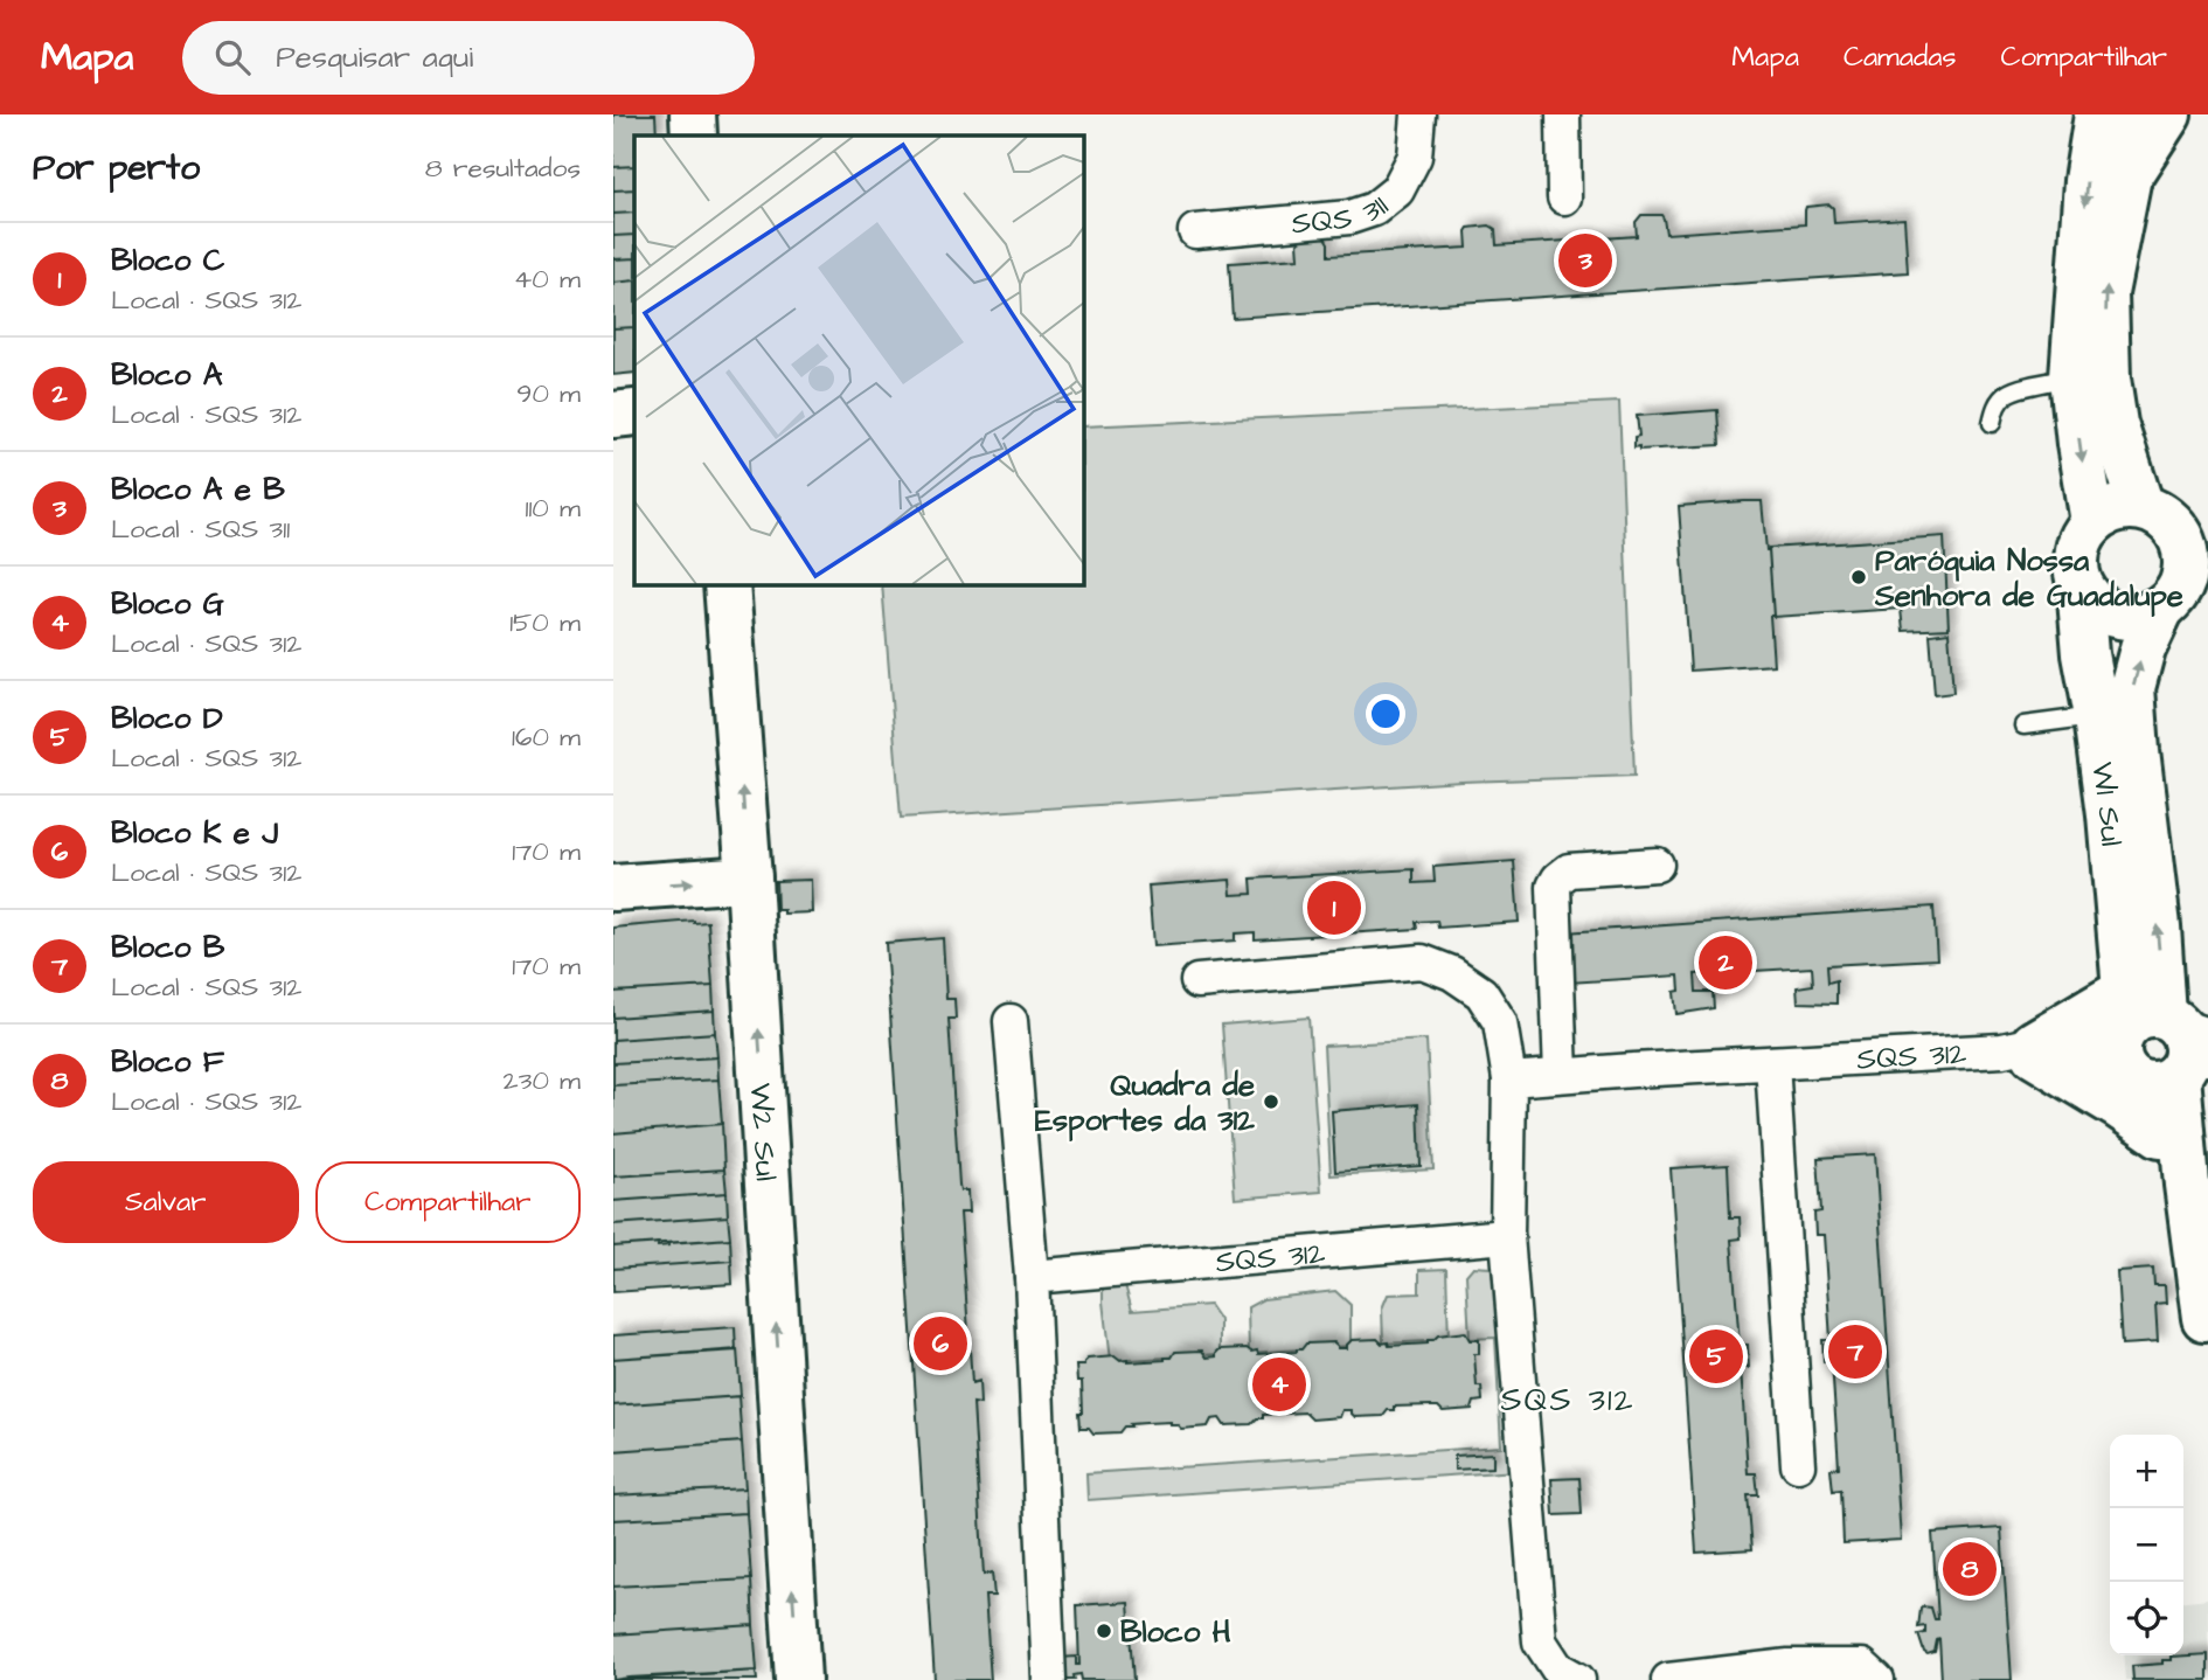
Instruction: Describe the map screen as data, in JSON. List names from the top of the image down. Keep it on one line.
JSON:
{"streets":{"street":["SQS 311","W1 Sul","SQS 312","W2 Sul"]},"crossings":[["W1 Sul","SQS 312"]],"districts":["SQS 312"],"places":["Paróquia Nossa Senhora de Guadalupe","Quadra de Esportes da 312","Bloco H"],"page":{"header":"Mapa","search":"Pesquisar aqui","nav":["Mapa","Camadas","Compartilhar"],"heading":["Por perto","8 resultados"],"list":[{"mark":"1","name":"Bloco C","note":"Local · SQS 312","value":"40 m"},{"mark":"2","name":"Bloco A","note":"Local · SQS 312","value":"90 m"},{"mark":"3","name":"Bloco A e B","note":"Local · SQS 311","value":"110 m"},{"mark":"4","name":"Bloco G","note":"Local · SQS 312","value":"150 m"},{"mark":"5","name":"Bloco D","note":"Local · SQS 312","value":"160 m"},{"mark":"6","name":"Bloco K e J","note":"Local · SQS 312","value":"170 m"},{"mark":"7","name":"Bloco B","note":"Local · SQS 312","value":"170 m"},{"mark":"8","name":"Bloco F","note":"Local · SQS 312","value":"230 m"}],"pins":["3","1","2","6","7","5","4","8"],"buttons":["Salvar","Compartilhar"],"map_buttons":["+","−"]}}
